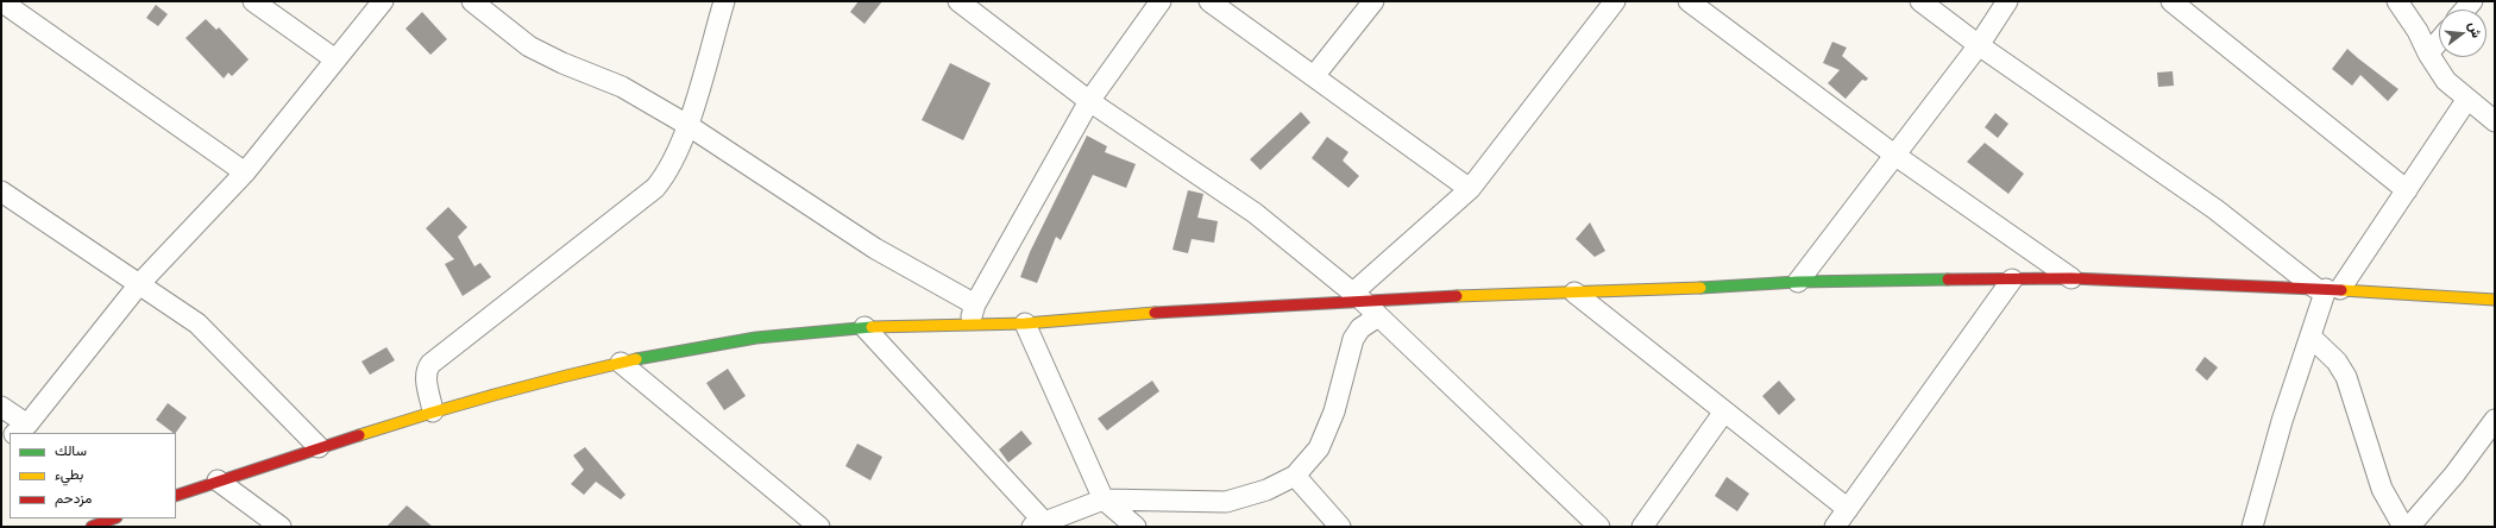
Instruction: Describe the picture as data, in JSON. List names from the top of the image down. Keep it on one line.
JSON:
{"legend":["سالك","بطيء","مزدحم"],"north":"right"}
